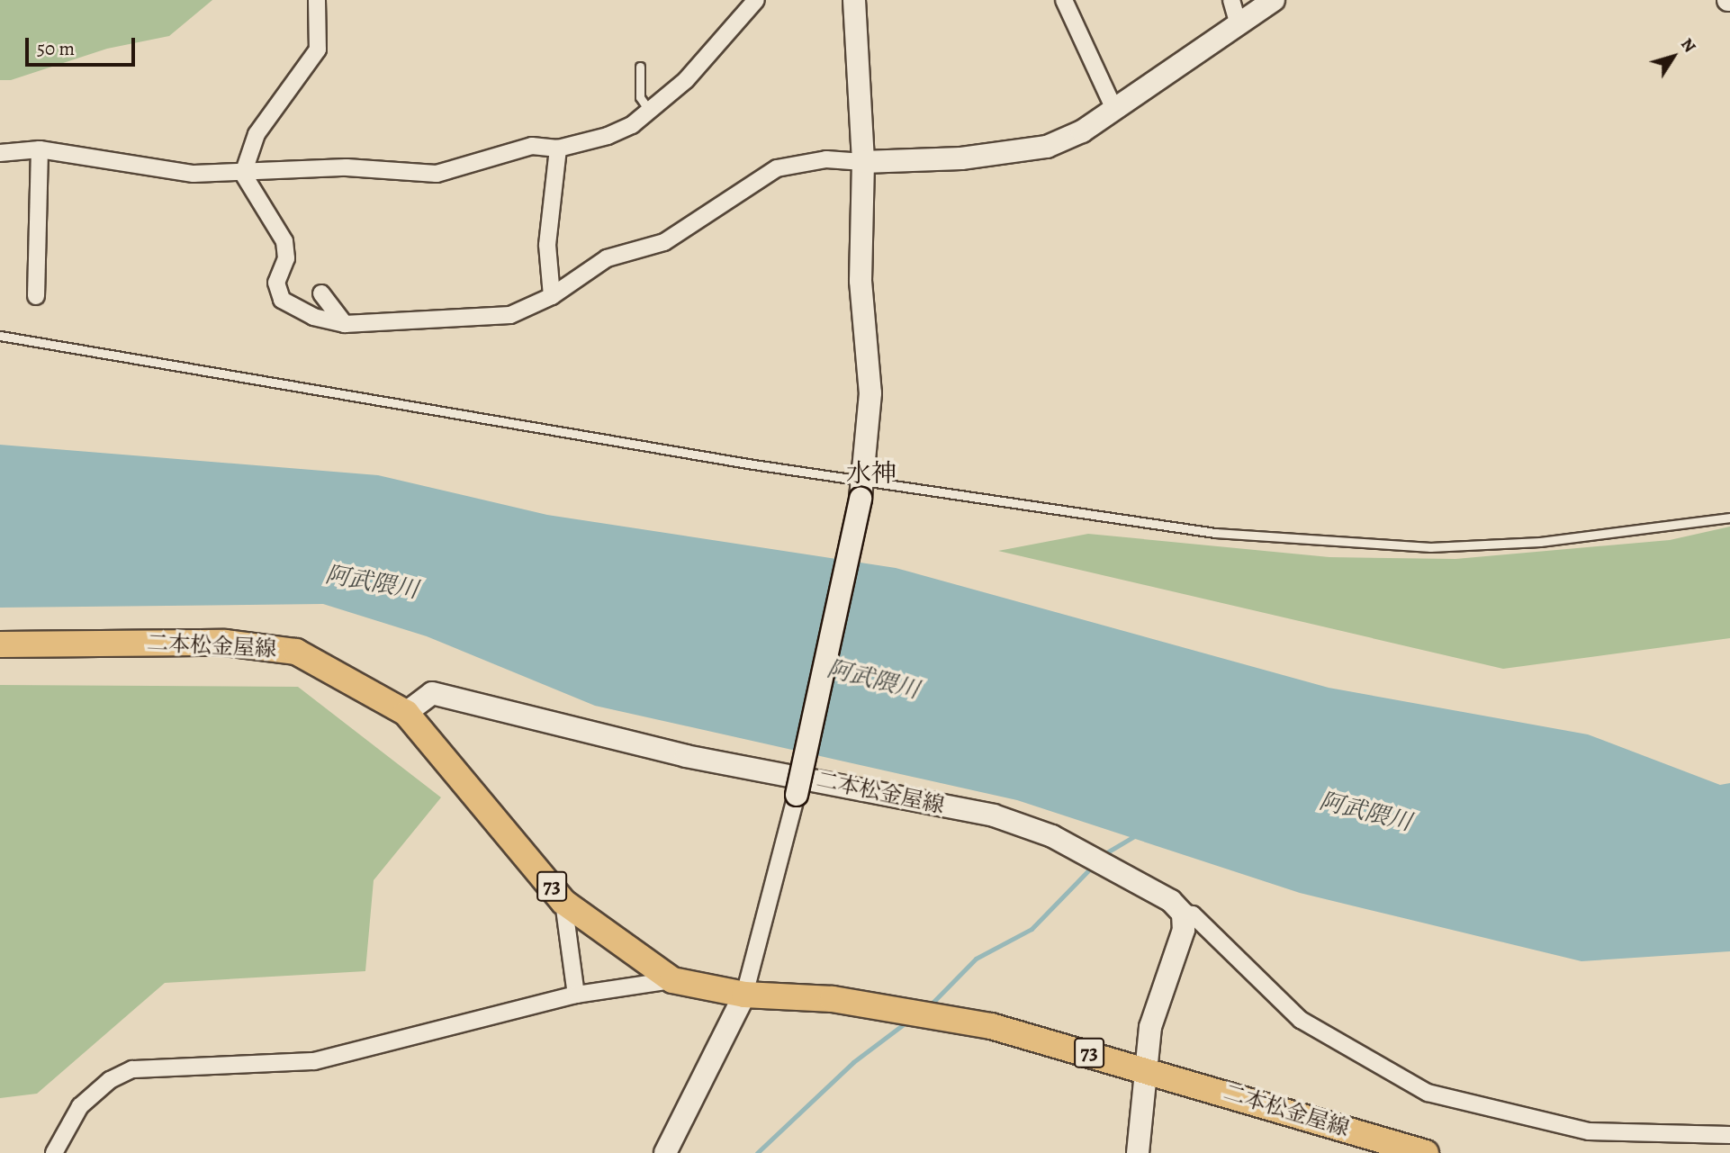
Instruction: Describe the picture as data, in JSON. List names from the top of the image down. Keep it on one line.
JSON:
{"streets":{"main road":["二本松金屋線","73"]},"districts":["水神"],"water":["阿武隈川"],"scale_bar":"50 m","north":"top right"}
